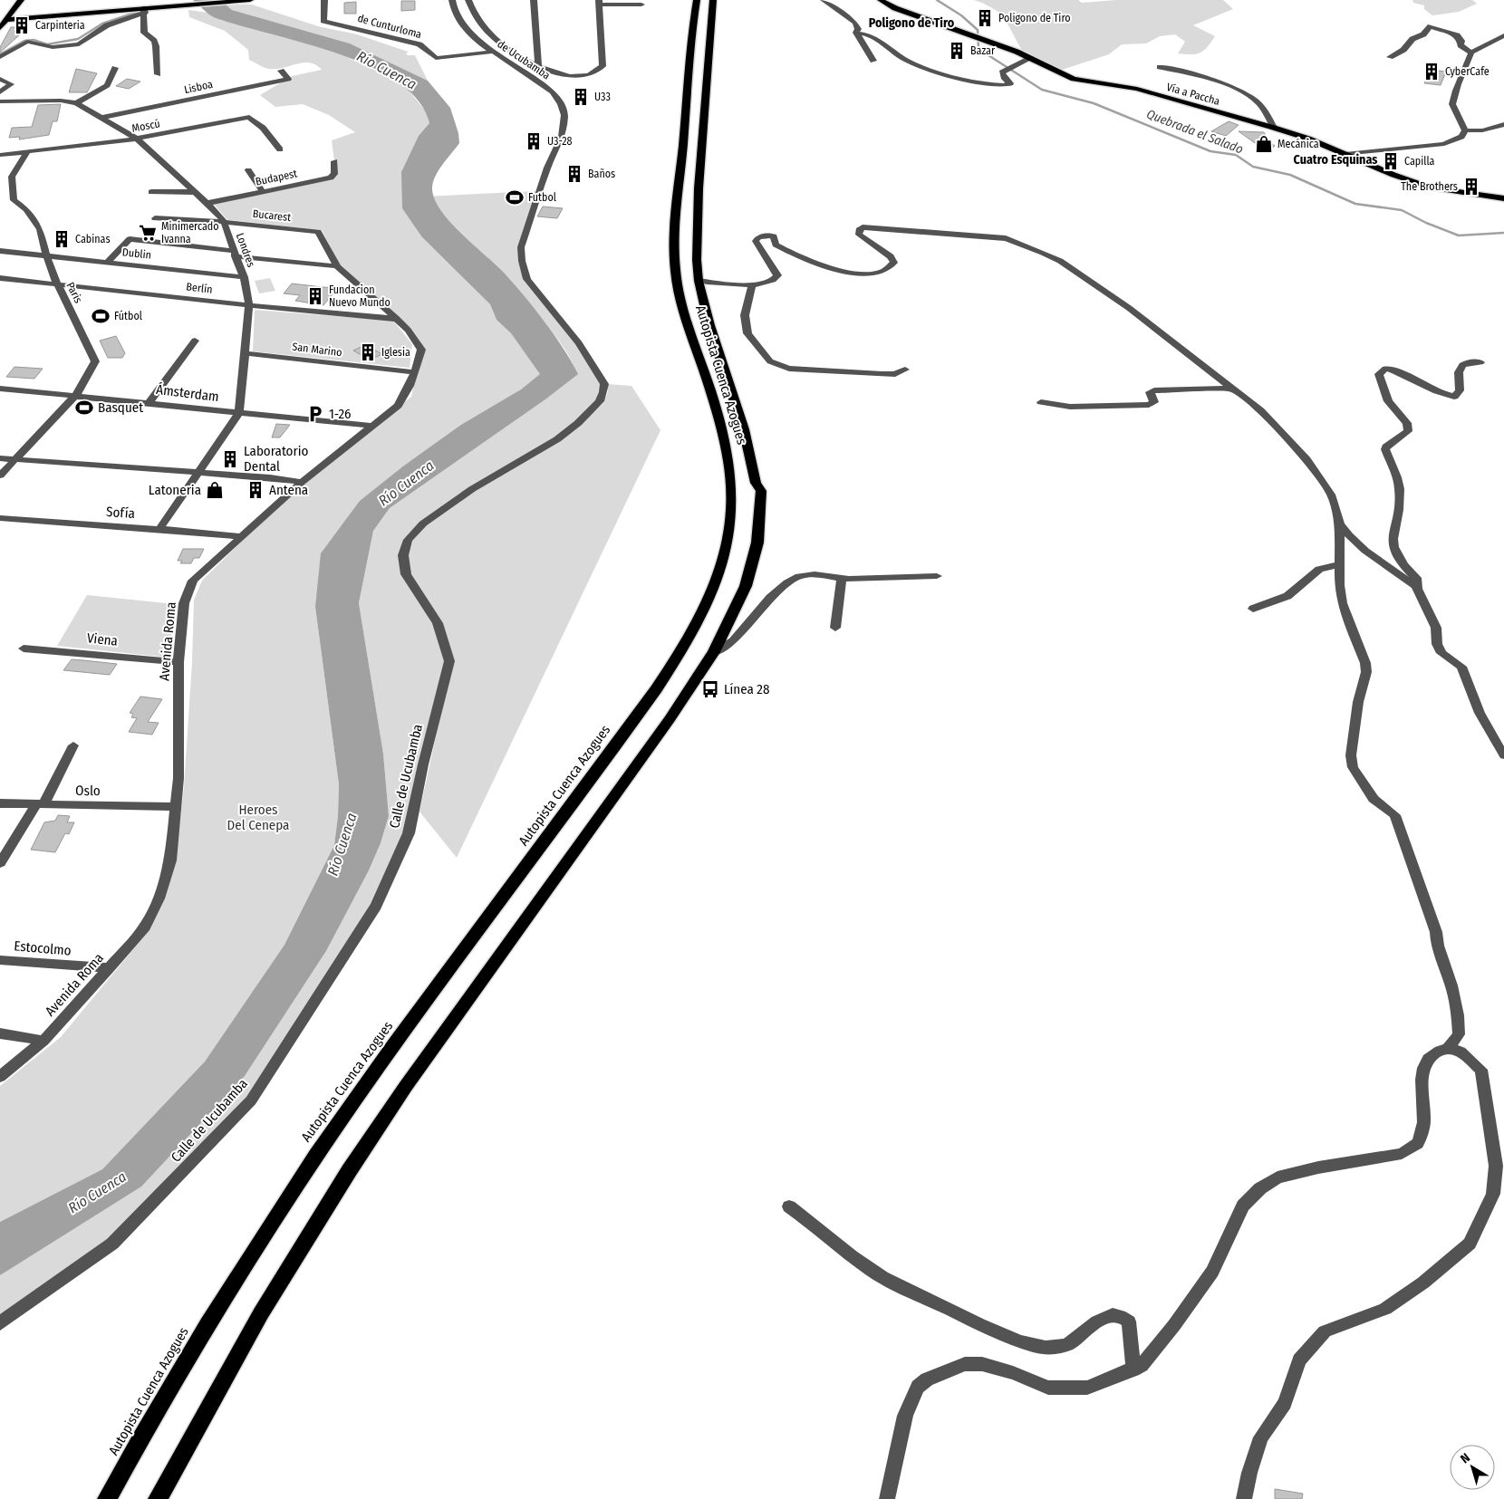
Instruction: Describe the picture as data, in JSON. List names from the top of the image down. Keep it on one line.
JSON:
{"streets":{"highway":["Autopista Cuenca Azogues"],"main road":["Vía a Paccha"],"street":["de Cunturloma","de Ucubamba","Lisboa","Moscú","Budapest","Bucarest","Londres","Dublin","Berlín","Paris","San Marino","Ámsterdam","Sofía","Viena","Avenida Roma","Calle de Ucubamba","Oslo","Estocolmo"]},"crossings":[["de Cunturloma","de Ucubamba"],["de Ucubamba","Calle de Ucubamba"],["Lisboa","Londres"],["Moscú","Londres"],["Moscú","Paris"],["Budapest","Londres"],["Bucarest","Londres"],["Bucarest","Avenida Roma"],["Londres","Dublin"],["Londres","Berlín"],["Londres","San Marino"],["Londres","Ámsterdam"],["Londres","Sofía"],["Dublin","Paris"],["Berlín","Paris"],["Berlín","Avenida Roma"],["Paris","Ámsterdam"],["San Marino","Avenida Roma"],["Ámsterdam","Avenida Roma"],["Sofía","Avenida Roma"],["Viena","Avenida Roma"],["Avenida Roma","Oslo"],["Avenida Roma","Estocolmo"]],"districts":["Poligono de Tiro","Cuatro Esquinas"],"water":["Río Cuenca","Quebrada el Salado"],"parks":["Heroes Del Cenepa"],"places":{"building":["Poligono de Tiro","Carpinteria","Bazar","CyberCafe","U33","U3-28","Capilla","Baños","The Brothers","Cabinas","Fundacion Nuevo Mundo","Iglesia","Laboratorio Dental","Antena"],"shop":["Mecánica","Latoneria"],"sports":["Futbol","Fútbol","Basquet"],"supermarket":["Minimercado Ivanna"],"parking":["1-26"],"bus stop":["Línea 28"]},"north":"top left"}
